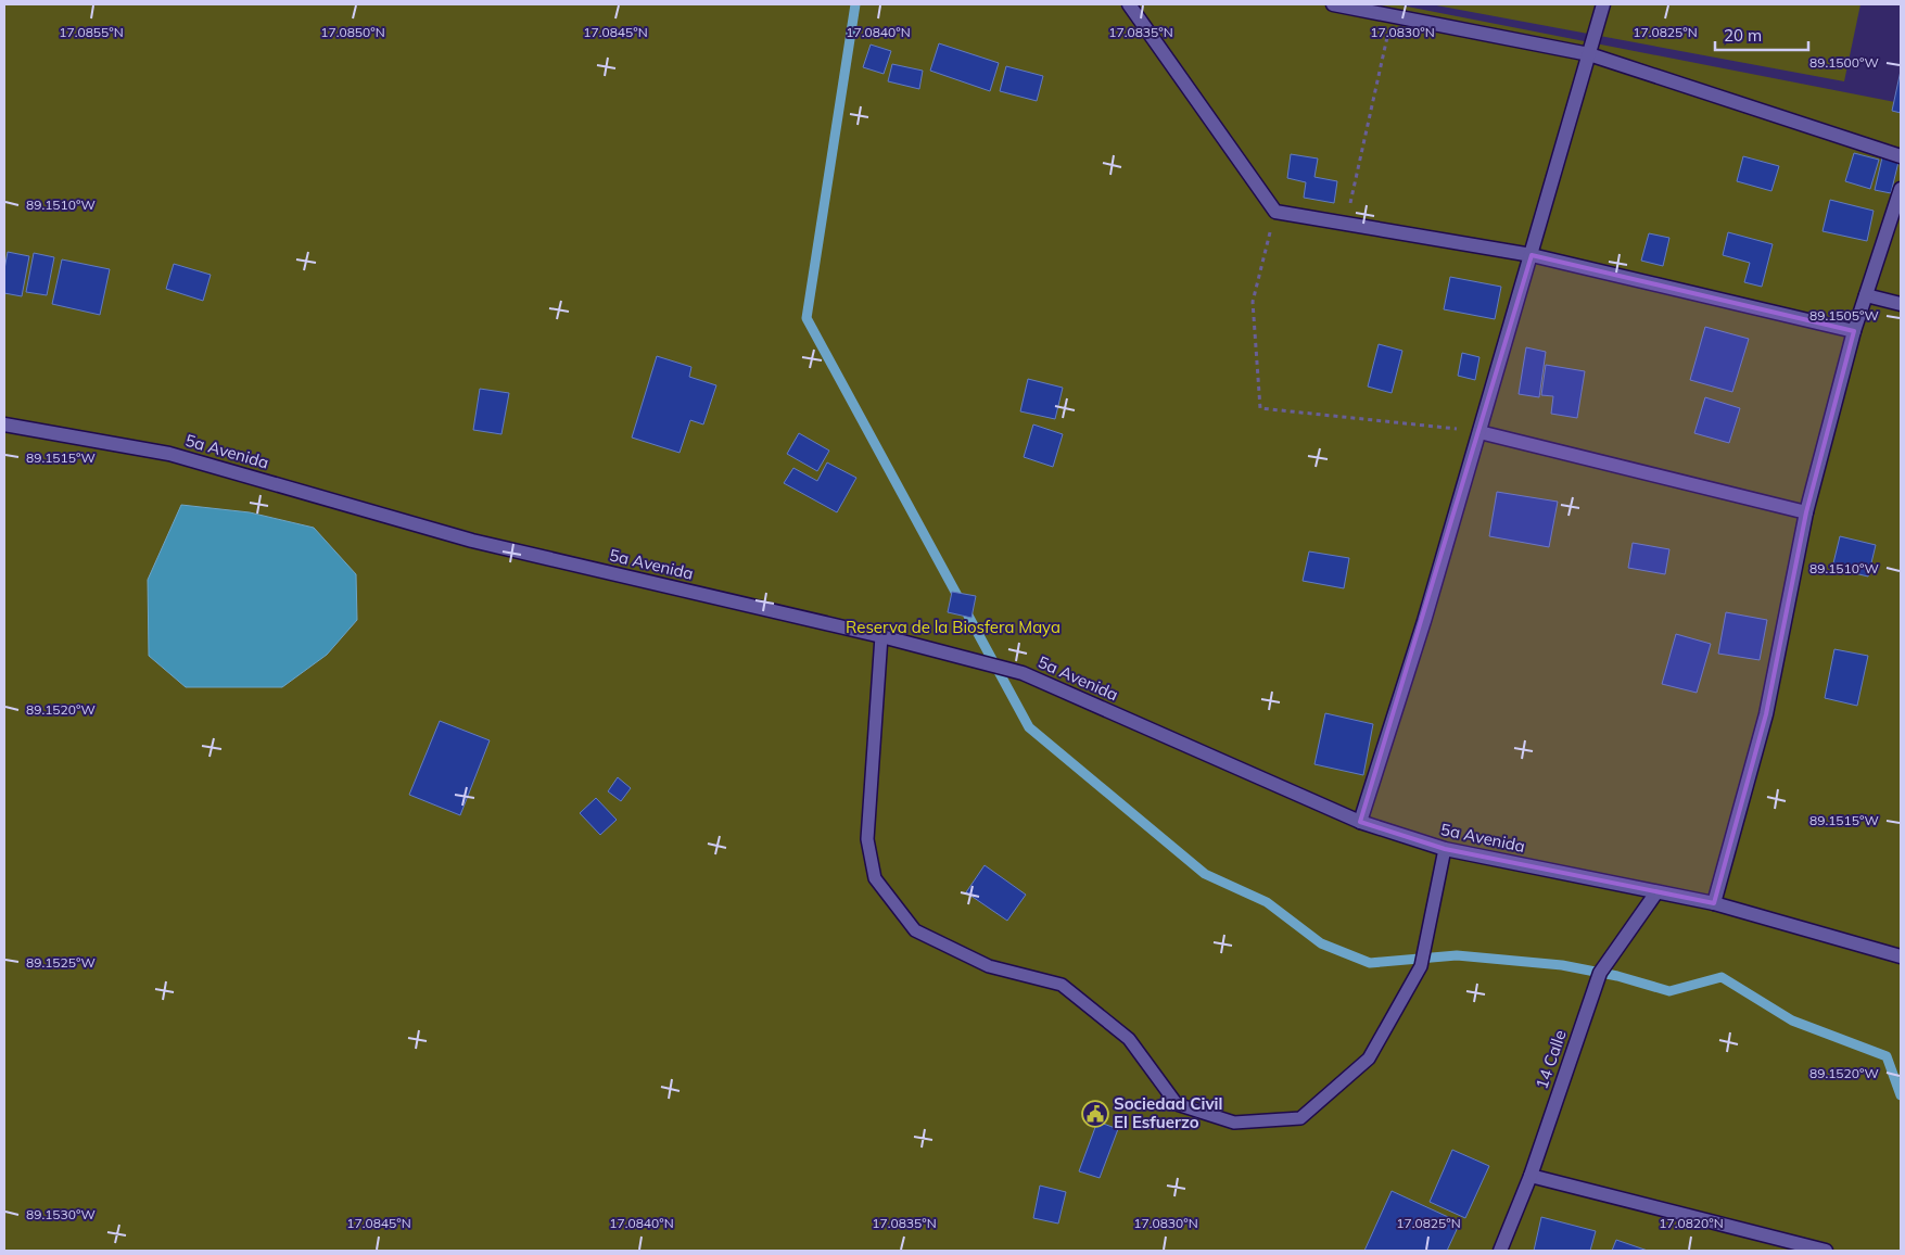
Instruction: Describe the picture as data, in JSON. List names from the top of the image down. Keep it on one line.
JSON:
{"streets":{"street":["5a Avenida","14 Calle"]},"crossings":[["5a Avenida","14 Calle"]],"parks":["Reserva de la Biosfera Maya"],"places":{"public building":["Sociedad Civil El Esfuerzo"]},"scale_bar":"20 m","coordinates":["17.0855°N","17.0850°N","17.0845°N","17.0840°N","17.0835°N","17.0830°N","17.0825°N","89.1500°W","89.1510°W","89.1505°W","89.1515°W","89.1520°W","89.1525°W","89.1530°W","17.0820°N"]}
